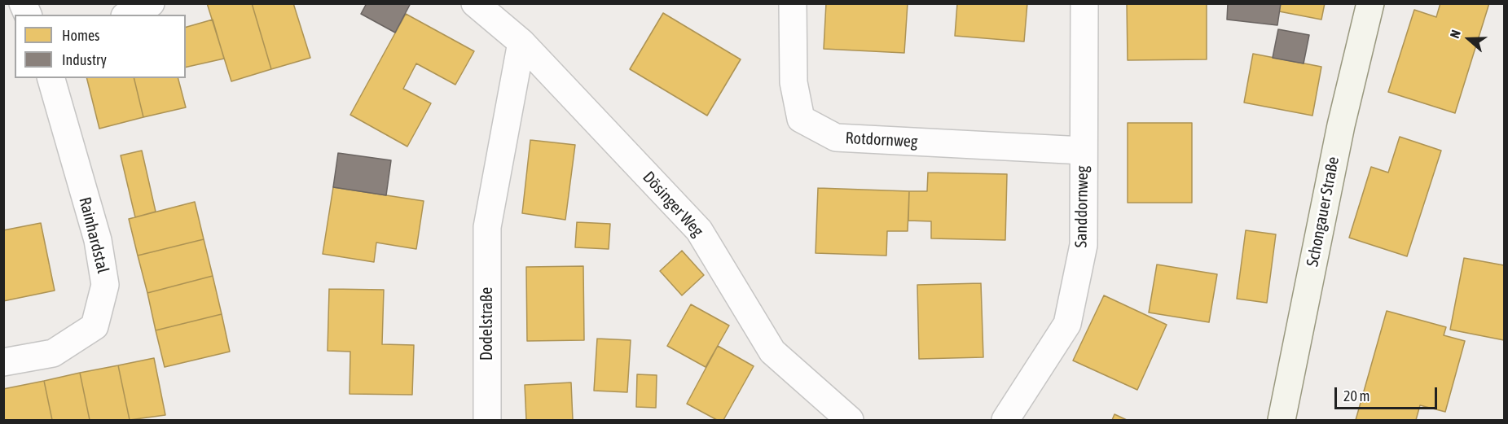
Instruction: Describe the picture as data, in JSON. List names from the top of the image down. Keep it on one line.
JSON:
{"streets":{"main road":["Schongauer Straße"],"street":["Rotdornweg","Dösinger Weg","Sanddornweg","Rainhardstal","Dodelstraße"]},"crossings":[["Rotdornweg","Sanddornweg"],["Dösinger Weg","Dodelstraße"]],"legend":["Homes","Industry"],"scale_bar":"20 m","north":"left"}
